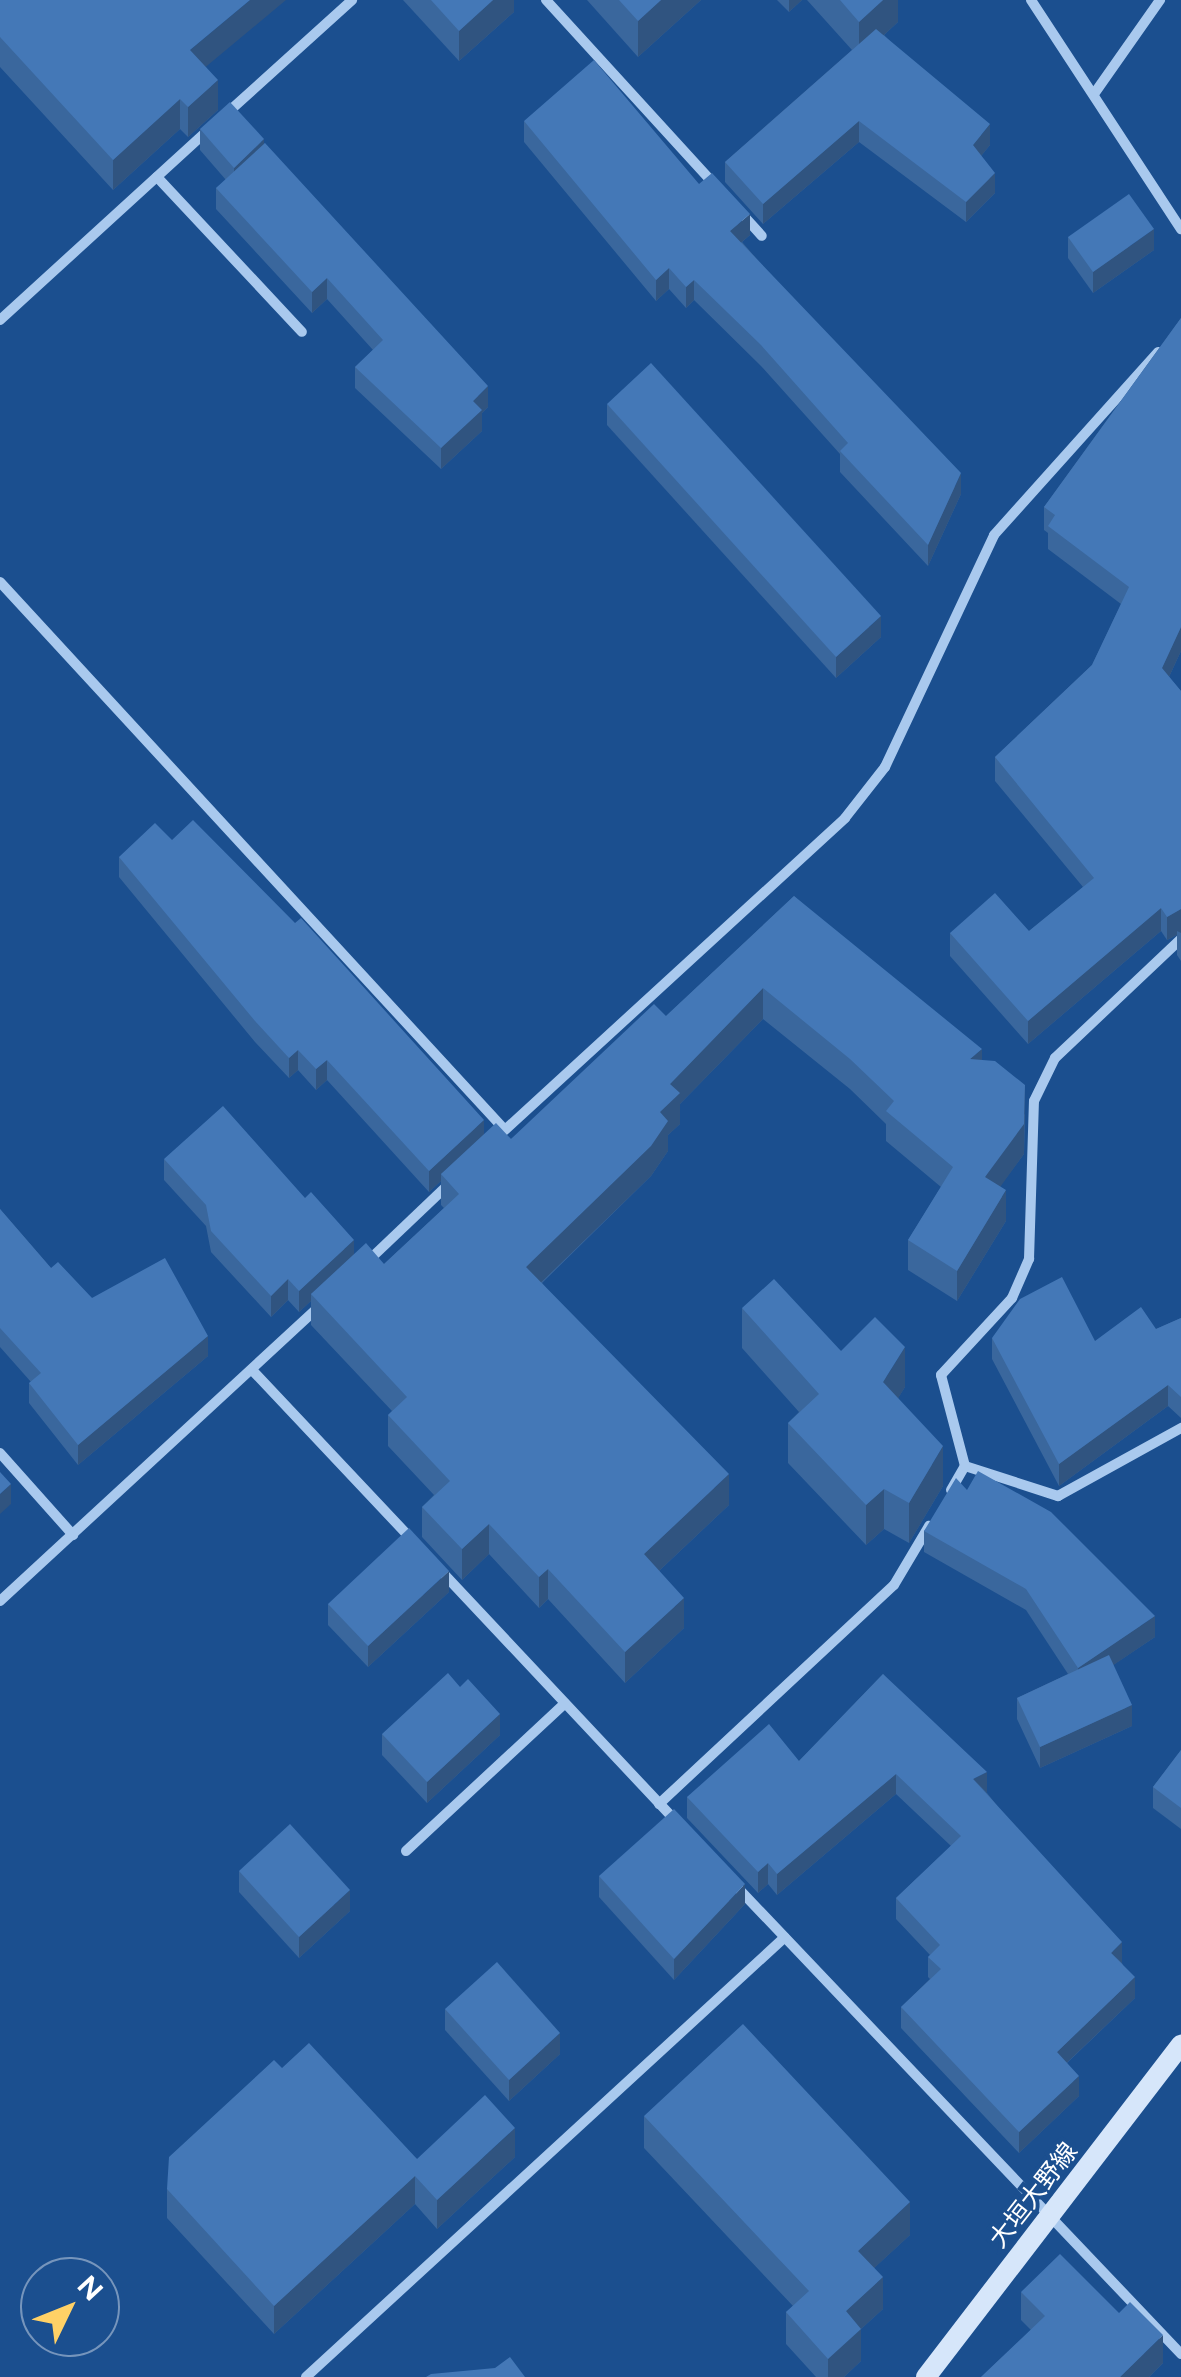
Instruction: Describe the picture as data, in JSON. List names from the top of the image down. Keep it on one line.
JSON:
{"streets":{"main road":["大垣大野線"]},"north":"top right"}
